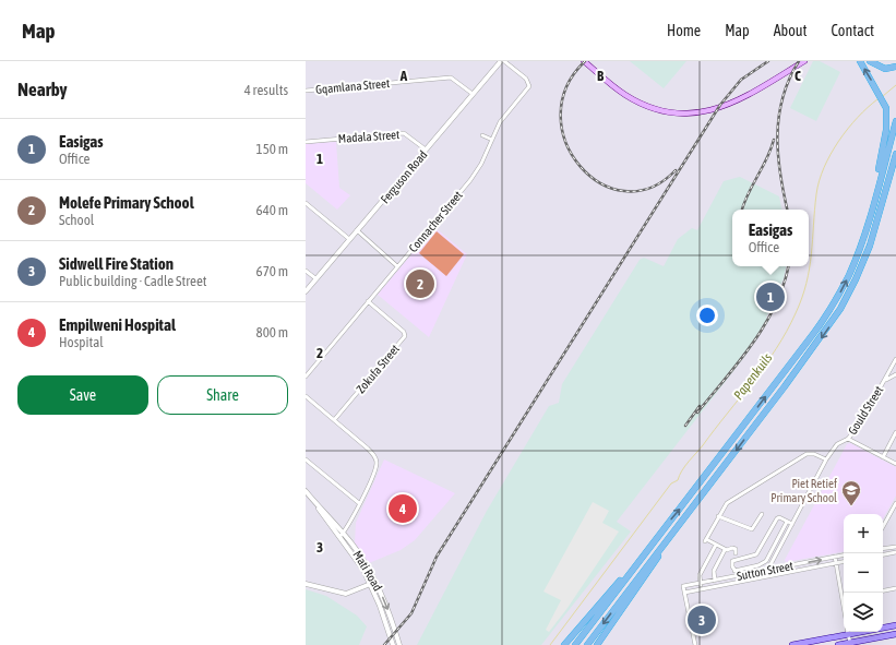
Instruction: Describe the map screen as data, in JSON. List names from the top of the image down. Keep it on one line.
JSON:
{"streets":{"street":["Gqamlana Street","Madala Street","Ferguson Road","Connacher Street","Zokufa Street","Gould Street","Mati Road","Sutton Street"]},"crossings":[["Gqamlana Street","Ferguson Road"],["Madala Street","Ferguson Road"],["Connacher Street","Zokufa Street"],["Gould Street","Sutton Street"]],"water":["Papenkuils"],"places":{"school or university":["Piet Retief Primary School"]},"page":{"header":"Map","nav":["Home","Map","About","Contact"],"heading":["Nearby","4 results"],"list":[{"mark":"1","name":"Easigas","note":"Office","value":"150 m"},{"mark":"2","name":"Molefe Primary School","note":"School","value":"640 m"},{"mark":"3","name":"Sidwell Fire Station","note":"Public building · Cadle Street","value":"670 m"},{"mark":"4","name":"Empilweni Hospital","note":"Hospital","value":"800 m"}],"popup":["Easigas","Office"],"pins":["2","1","4","3"],"buttons":["Save","Share"],"map_buttons":["+","−"]},"grid":{"columns":["A","B","C"],"rows":["1","2","3"]}}
